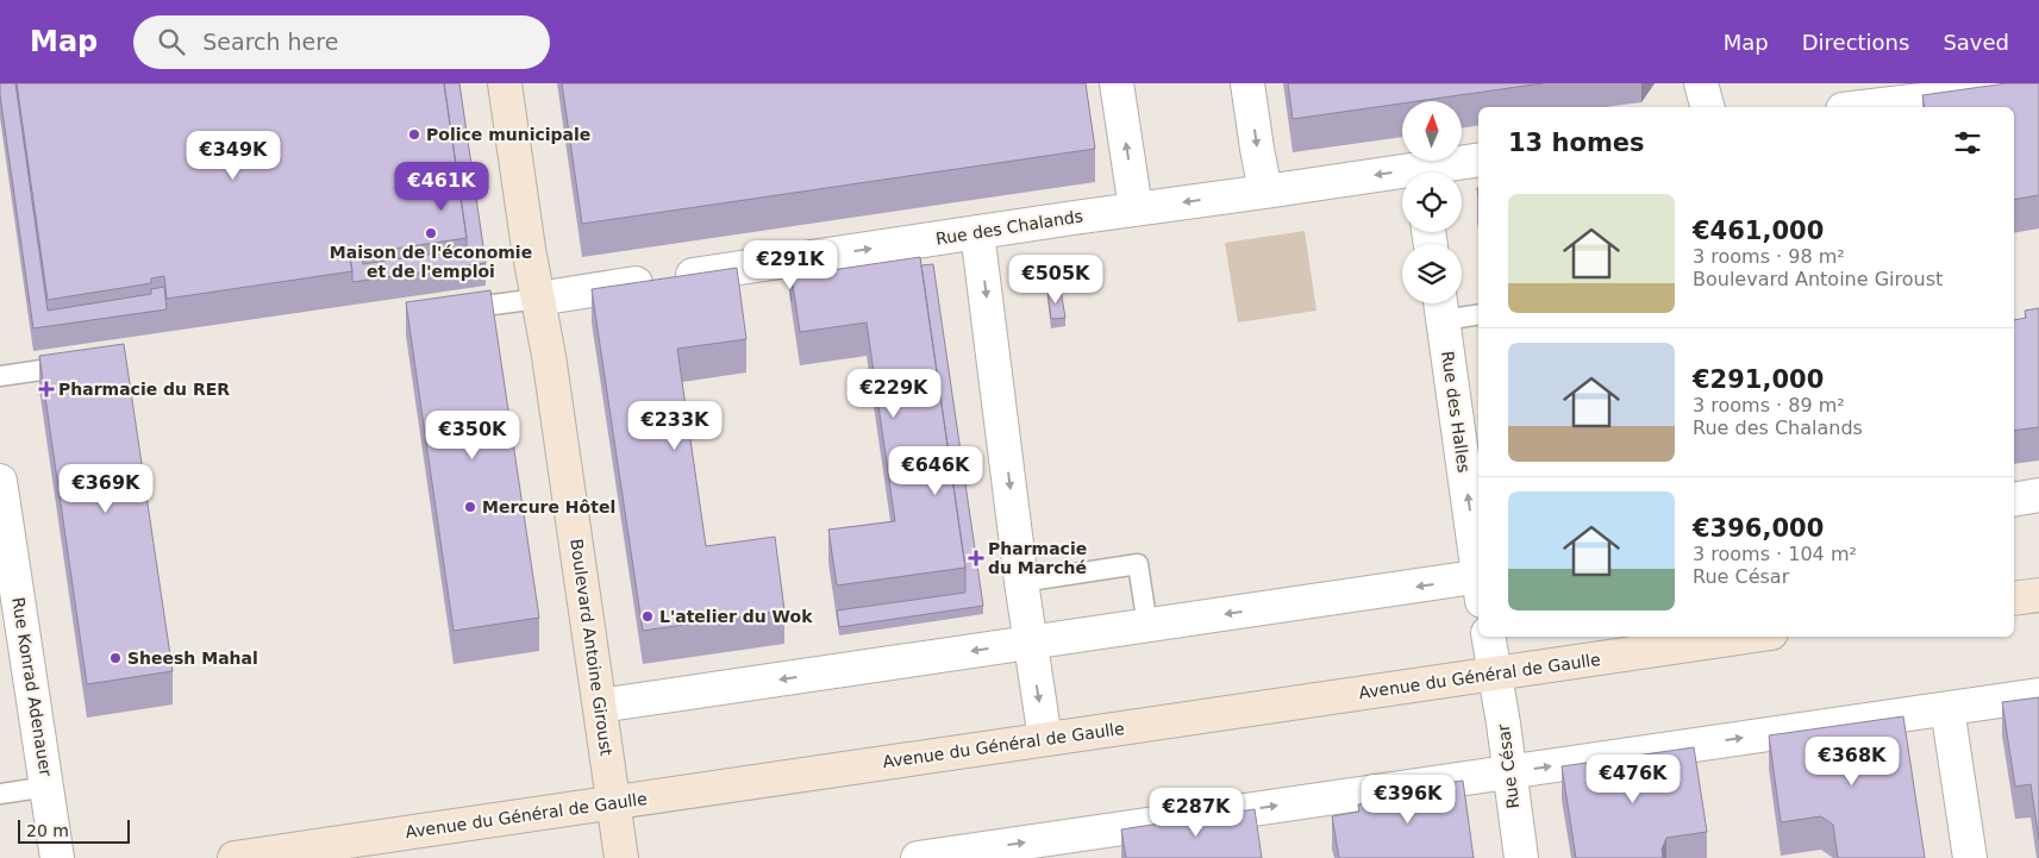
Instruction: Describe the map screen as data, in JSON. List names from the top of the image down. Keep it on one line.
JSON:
{"streets":{"main road":["Boulevard Antoine Giroust","Avenue du Général de Gaulle"],"street":["Rue des Chalands","Rue des Halles","Rue Konrad Adenauer","Rue César"]},"crossings":[["Rue des Chalands","Boulevard Antoine Giroust"],["Boulevard Antoine Giroust","Avenue du Général de Gaulle"],["Avenue du Général de Gaulle","Rue César"]],"one_way":["Rue des Halles"],"places":{"other":["Police municipale","Maison de l'économie et de l'emploi","Mercure Hôtel","L'atelier du Wok","Sheesh Mahal"],"health":["Pharmacie du RER","Pharmacie du Marché"]},"scale_bar":"20 m","north":"top","page":{"header":"Map","search":"Search here","nav":["Map","Directions","Saved"],"heading":"13 homes","price":["€349K","€461K","€291K","€505K","€229K","€233K","€350K","€646K","€369K","€368K","€476K","€396K","€287K"],"list":[{"name":"€461,000","note":"3 rooms · 98 m² · Boulevard Antoine Giroust"},{"name":"€291,000","note":"3 rooms · 89 m² · Rue des Chalands"},{"name":"€396,000","note":"3 rooms · 104 m² · Rue César"}],"scale":"20 m"}}
